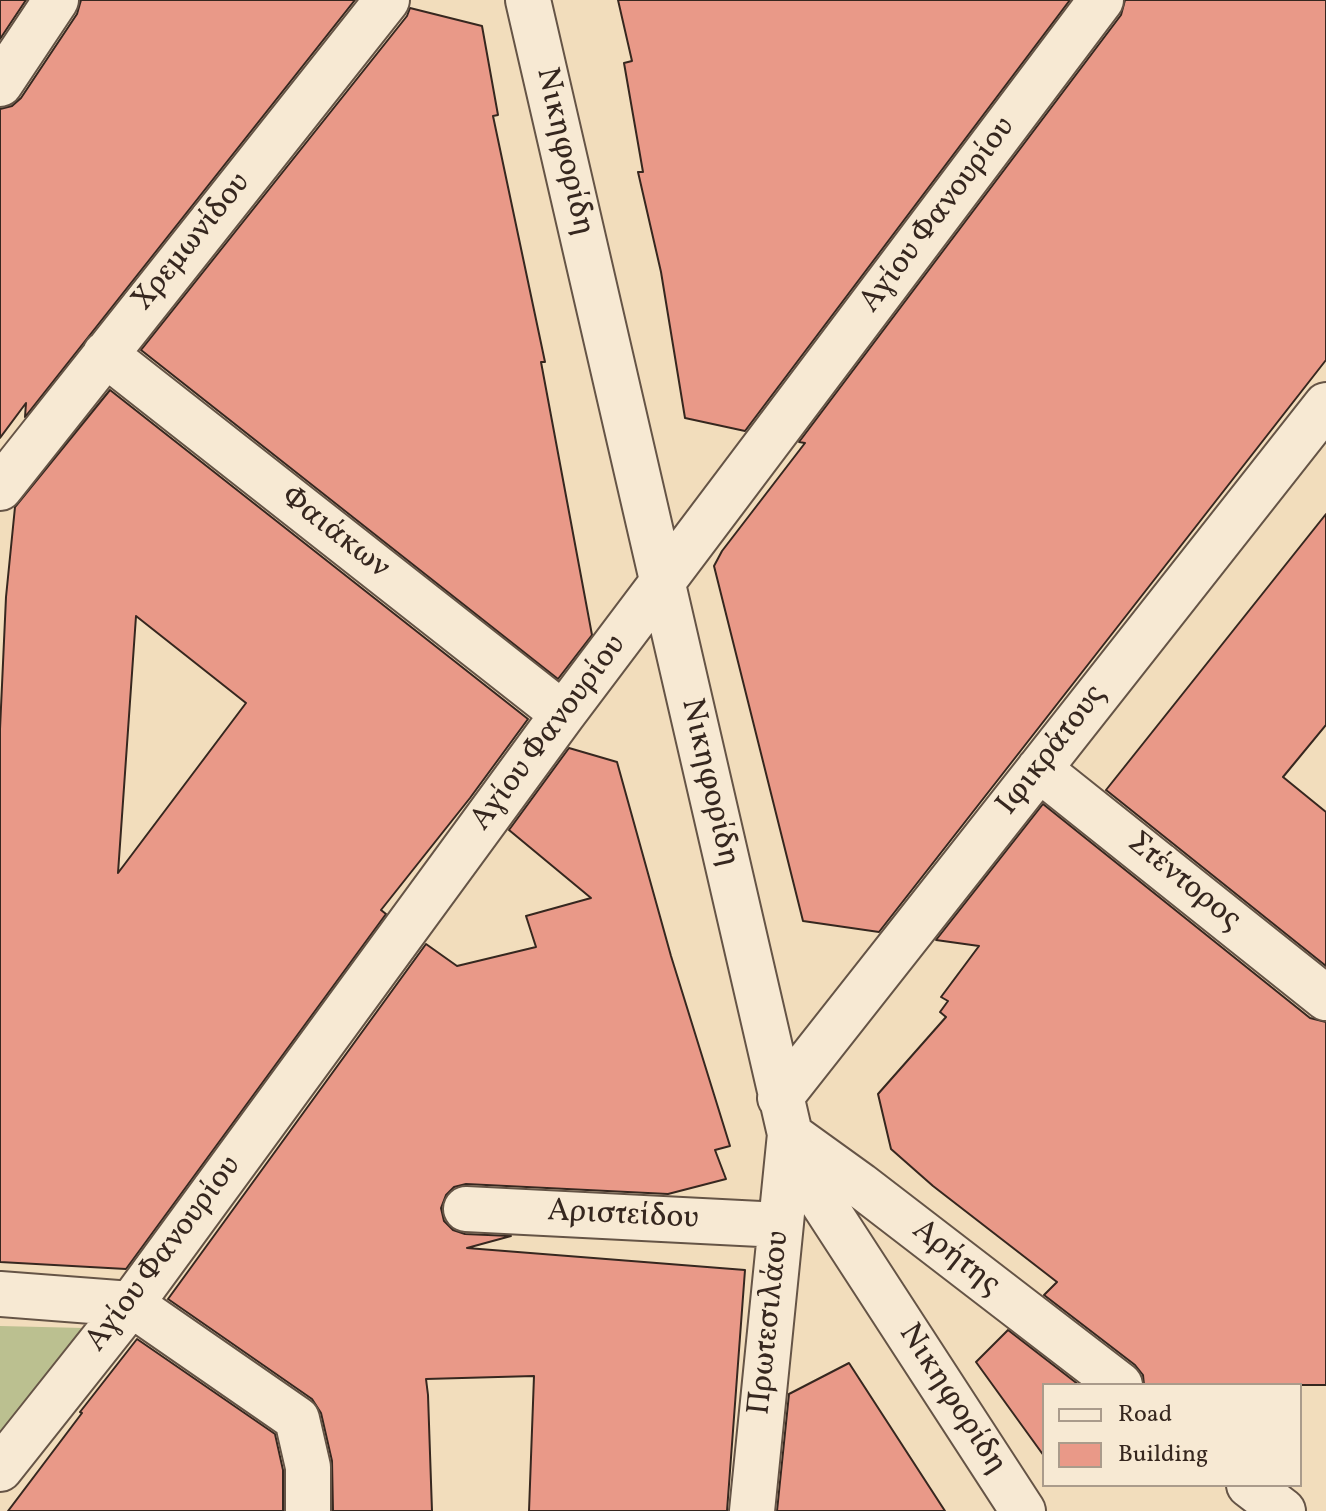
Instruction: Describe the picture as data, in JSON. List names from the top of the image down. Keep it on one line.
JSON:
{"streets":{"street":["Νικηφορίδη","Αγίου Φανουρίου","Χρεμωνίδου","Φαιάκων","Ιφικράτους","Στέντορος","Αριστείδου","Αρήτης","Πρωτεσιλάου"]},"crossings":[["Νικηφορίδη","Αγίου Φανουρίου"],["Νικηφορίδη","Ιφικράτους"],["Νικηφορίδη","Αρήτης"],["Νικηφορίδη","Πρωτεσιλάου"],["Αγίου Φανουρίου","Φαιάκων"],["Χρεμωνίδου","Φαιάκων"],["Ιφικράτους","Στέντορος"],["Ιφικράτους","Αρήτης"],["Ιφικράτους","Πρωτεσιλάου"],["Αριστείδου","Πρωτεσιλάου"],["Αρήτης","Πρωτεσιλάου"]],"legend":["Road","Building"]}
